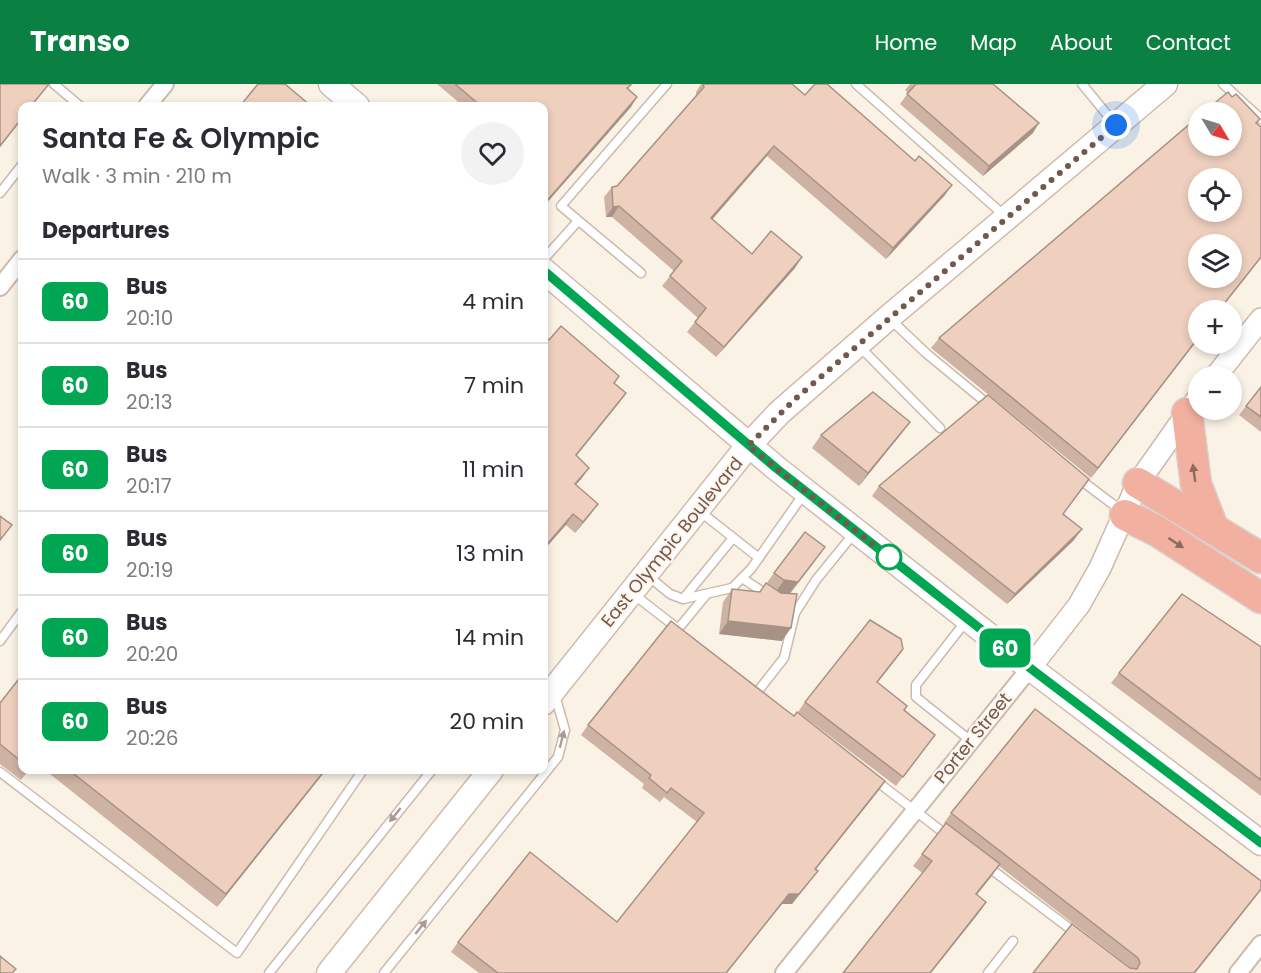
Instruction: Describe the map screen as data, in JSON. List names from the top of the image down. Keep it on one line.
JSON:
{"streets":{"main road":["East Olympic Boulevard"],"street":["Porter Street"]},"lines":["bus line 60"],"north":"bottom right","page":{"header":"Transo","nav":["Home","Map","About","Contact"],"on_map":"60","map_buttons":["+","−"],"heading":[["Santa Fe & Olympic","Walk · 3 min · 210 m"],"Departures"],"list":[{"mark":"60","name":"Bus","note":"20:10","value":"4 min"},{"mark":"60","name":"Bus","note":"20:13","value":"7 min"},{"mark":"60","name":"Bus","note":"20:17","value":"11 min"},{"mark":"60","name":"Bus","note":"20:19","value":"13 min"},{"mark":"60","name":"Bus","note":"20:20","value":"14 min"},{"mark":"60","name":"Bus","note":"20:26","value":"20 min"}]}}
